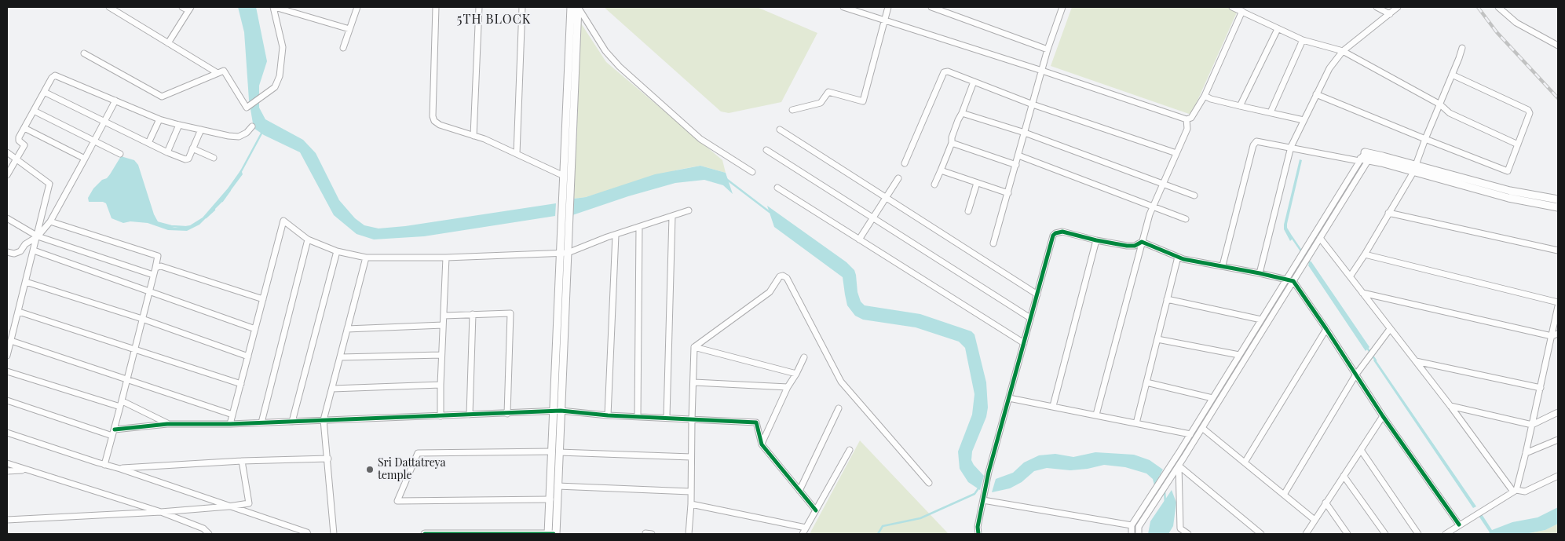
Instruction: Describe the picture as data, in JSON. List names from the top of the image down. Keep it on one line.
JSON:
{"districts":["5TH BLOCK"],"places":["Sri Dattatreya temple"]}
